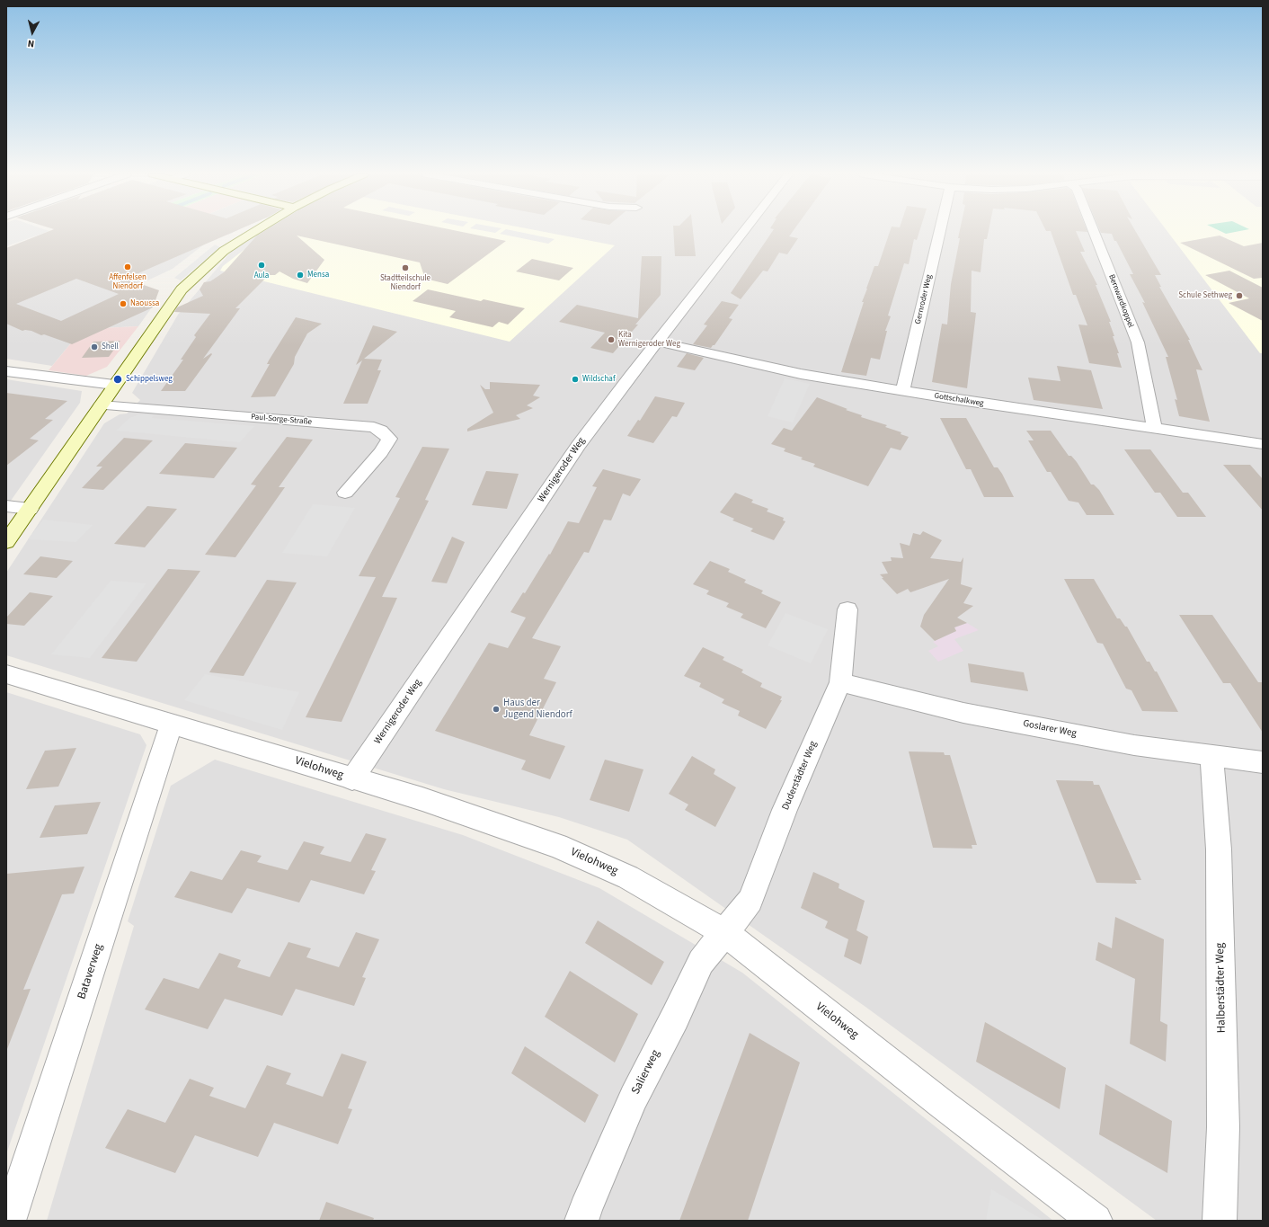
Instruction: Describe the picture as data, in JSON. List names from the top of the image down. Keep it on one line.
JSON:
{"streets":{"street":["Gernroder Weg","Bernwardkoppel","Gottschalkweg","Paul-Sorge-Straße","Wernigeroder Weg","Goslarer Weg","Vielohweg","Duderstädter Weg","Bataverweg","Halberstädter Weg","Salierweg"]},"crossings":[["Gernroder Weg","Gottschalkweg"],["Bernwardkoppel","Gottschalkweg"],["Gottschalkweg","Wernigeroder Weg"],["Wernigeroder Weg","Vielohweg"],["Goslarer Weg","Duderstädter Weg"],["Goslarer Weg","Halberstädter Weg"],["Vielohweg","Duderstädter Weg"],["Vielohweg","Bataverweg"],["Vielohweg","Salierweg"],["Duderstädter Weg","Salierweg"]],"places":["Aula","Affenfelsen Niendorf","Stadtteilschule Niendorf","Mensa","Schule Sethweg","Naoussa","Kita Wernigeroder Weg","Shell","Schippelsweg","Wildschaf","Haus der Jugend Niendorf"],"north":"bottom"}
